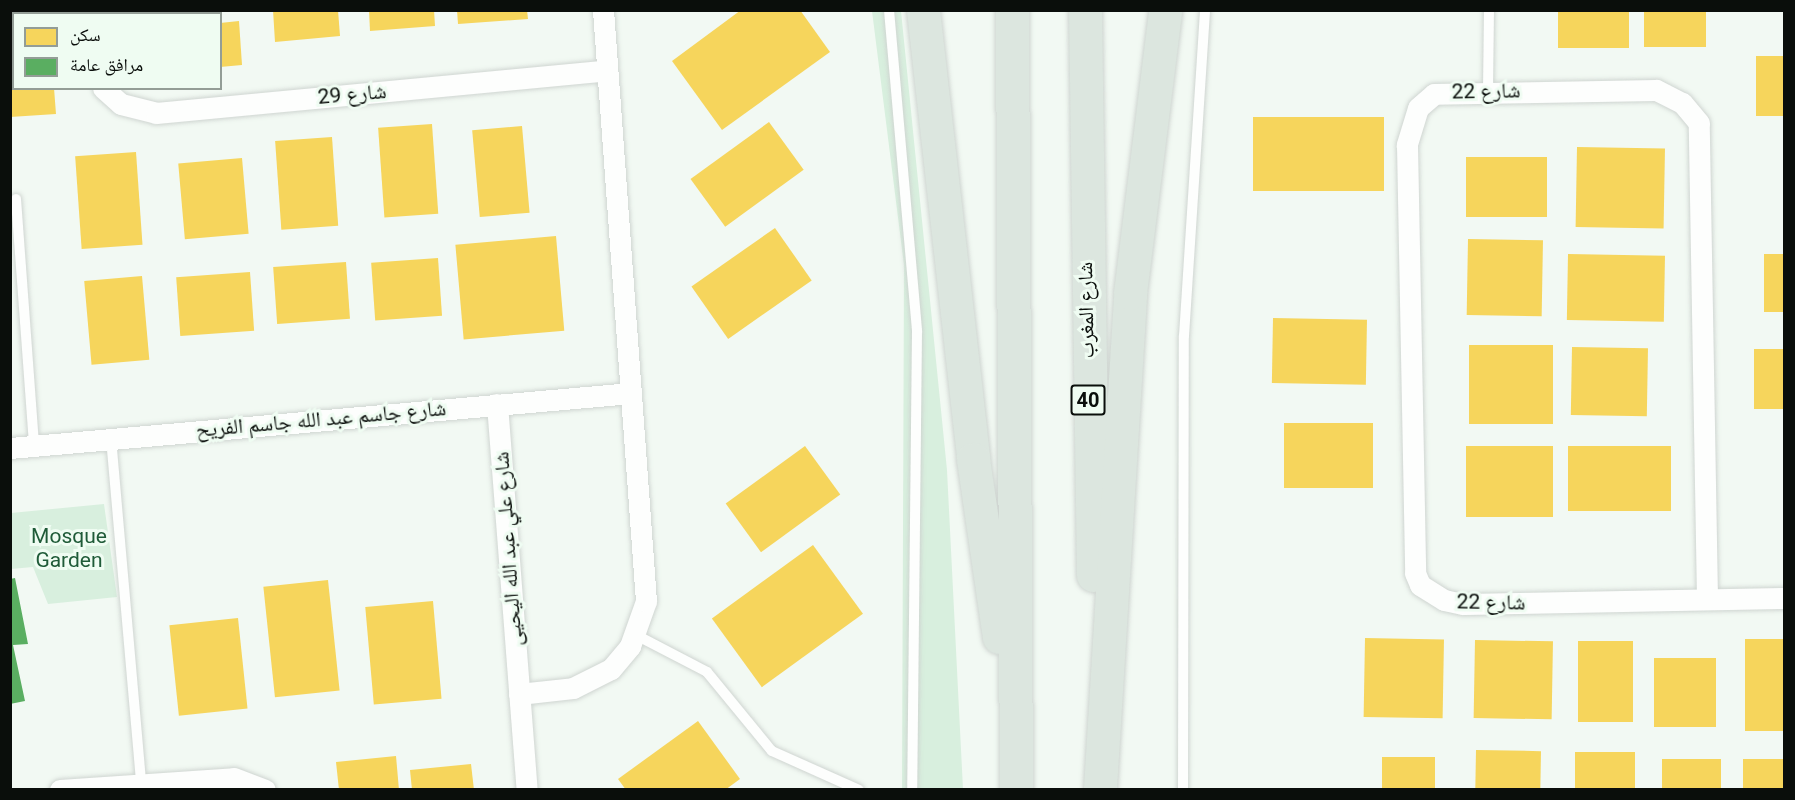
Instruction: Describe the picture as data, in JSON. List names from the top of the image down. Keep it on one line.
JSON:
{"streets":{"highway":["شارع المغرب","40"],"street":["شارع 22","شارع 29","شارع جاسم عبد الله جاسم الفريح","شارع علي عبد الله اليحيى"]},"crossings":[["شارع جاسم عبد الله جاسم الفريح","شارع علي عبد الله اليحيى"]],"parks":["Mosque Garden"],"legend":["سكن","مرافق عامة"]}
